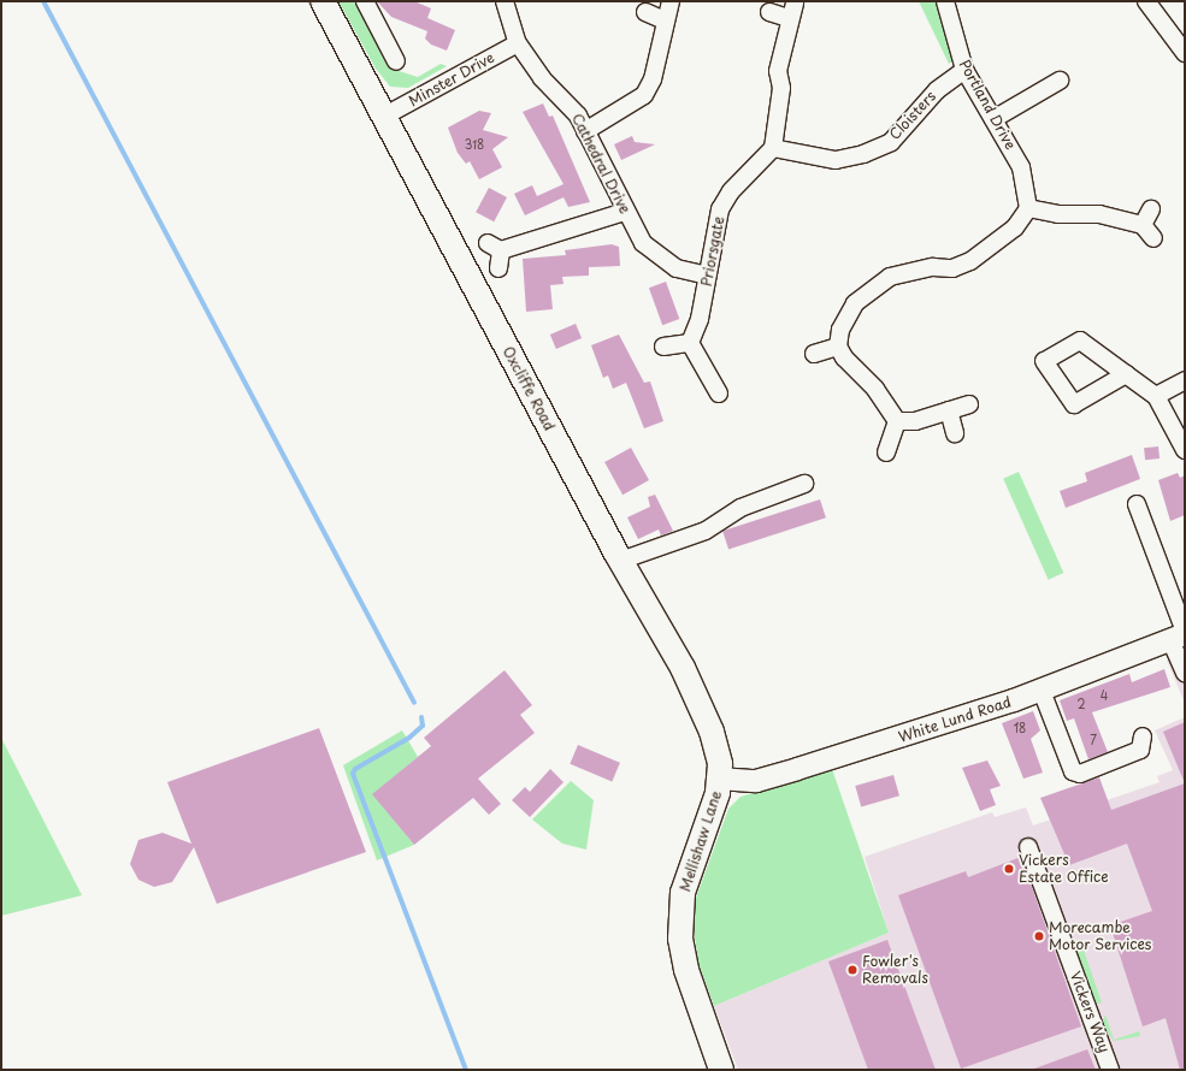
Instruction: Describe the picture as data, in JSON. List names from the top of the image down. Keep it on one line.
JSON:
{"streets":{"main road":["Oxcliffe Road","Mellishaw Lane"],"street":["Minster Drive","Portland Drive","Cloisters","Cathedral Drive","Priorsgate","White Lund Road","Vickers Way"]},"crossings":[["Minster Drive","Cathedral Drive"],["Minster Drive","Oxcliffe Road"],["Portland Drive","Cloisters"],["Cloisters","Priorsgate"],["Cathedral Drive","Priorsgate"],["Oxcliffe Road","White Lund Road"],["Oxcliffe Road","Mellishaw Lane"],["White Lund Road","Mellishaw Lane"]],"places":["Vickers Estate Office","Morecambe Motor Services","Fowler's Removals"],"house_numbers":["318","4","2","18","7"]}
